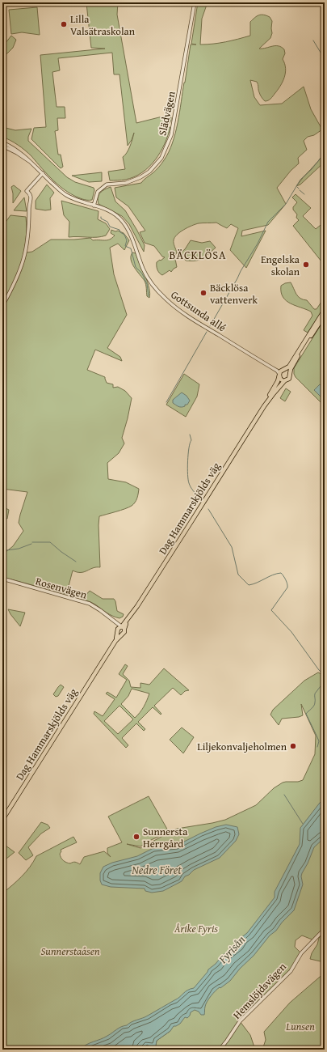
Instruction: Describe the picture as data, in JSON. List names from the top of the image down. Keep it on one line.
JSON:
{"streets":{"main road":["Dag Hammarskjölds väg"],"street":["Slädvägen","Gottsunda allé","Rosenvägen","Hemslöjdsvägen"]},"crossings":[["Slädvägen","Gottsunda allé"],["Gottsunda allé","Dag Hammarskjölds väg"],["Dag Hammarskjölds väg","Rosenvägen"]],"districts":["BÄCKLÖSA"],"water":["Nedre Föret","Fyrisån"],"parks":["Årike Fyris","Sunnerstaåsen","Lunsen"],"places":["Lilla Valsätraskolan","Engelska skolan","Bäcklösa vattenverk","Liljekonvaljeholmen","Sunnersta Herrgård"]}
